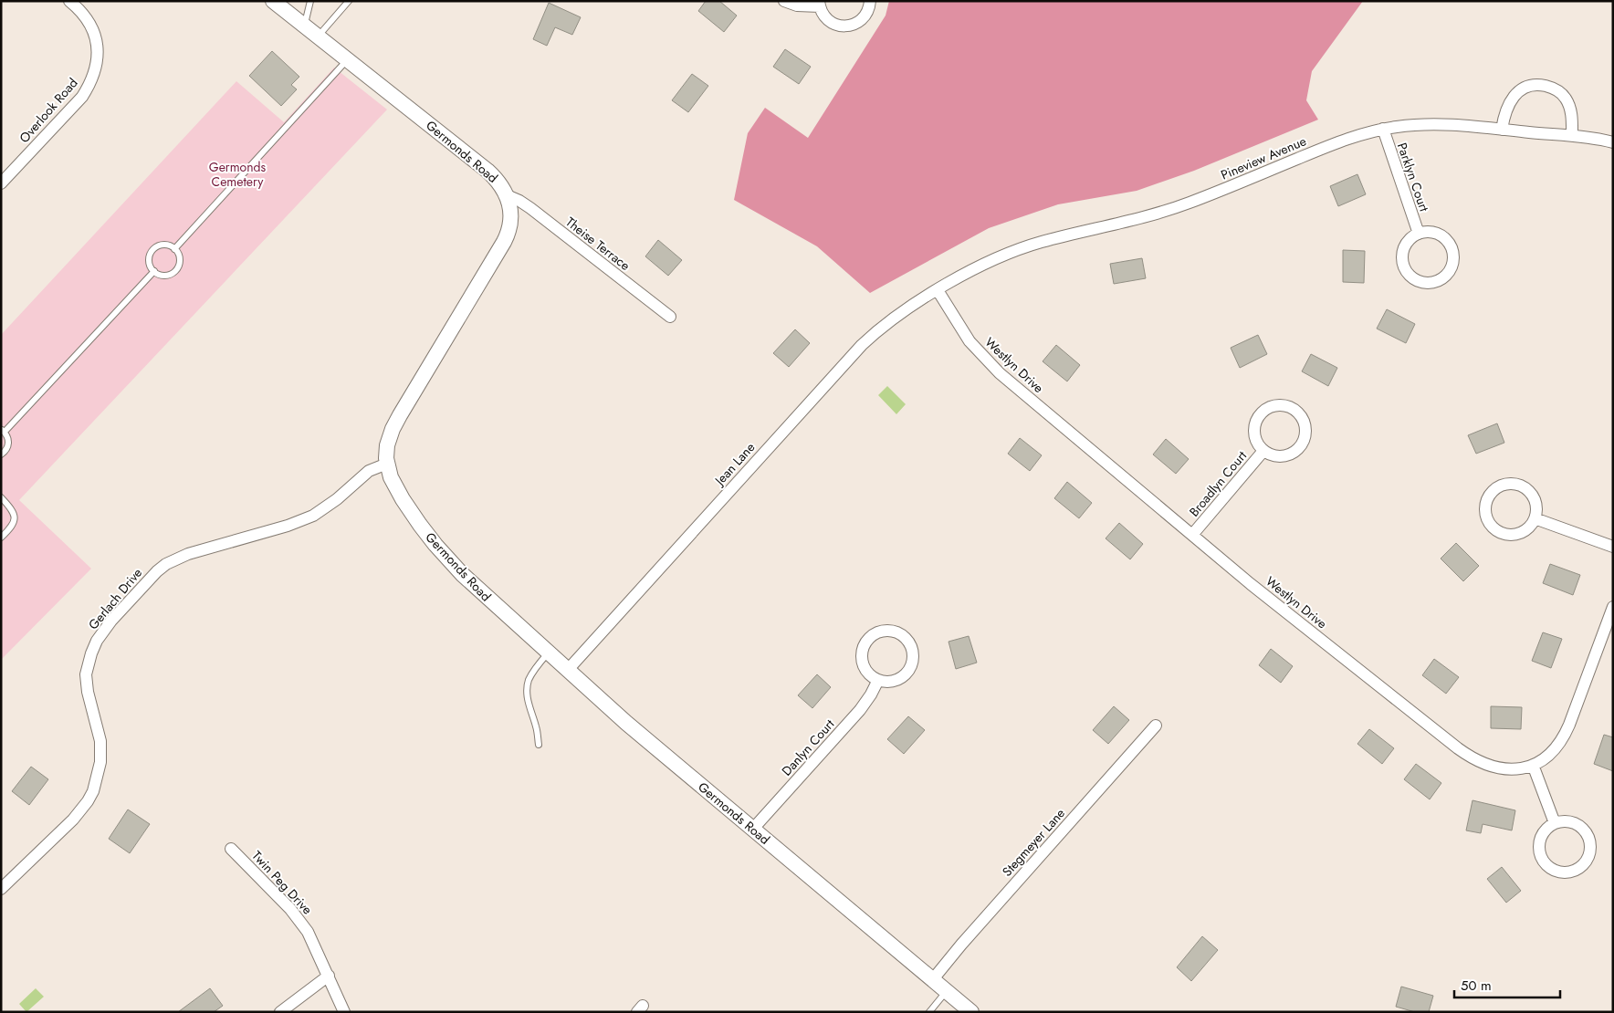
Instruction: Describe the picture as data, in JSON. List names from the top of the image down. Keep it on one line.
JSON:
{"streets":{"street":["Overlook Road","Germonds Road","Pineview Avenue","Parklyn Court","Theise Terrace","Westlyn Drive","Jean Lane","Broadlyn Court","Gerlach Drive","Danlyn Court","Stegmeyer Lane","Twin Peg Drive"]},"crossings":[["Germonds Road","Theise Terrace"],["Germonds Road","Jean Lane"],["Germonds Road","Gerlach Drive"],["Germonds Road","Danlyn Court"],["Germonds Road","Stegmeyer Lane"],["Pineview Avenue","Parklyn Court"],["Pineview Avenue","Westlyn Drive"],["Pineview Avenue","Jean Lane"],["Westlyn Drive","Jean Lane"],["Westlyn Drive","Broadlyn Court"]],"parks":["Germonds Cemetery"],"scale_bar":"50 m"}
